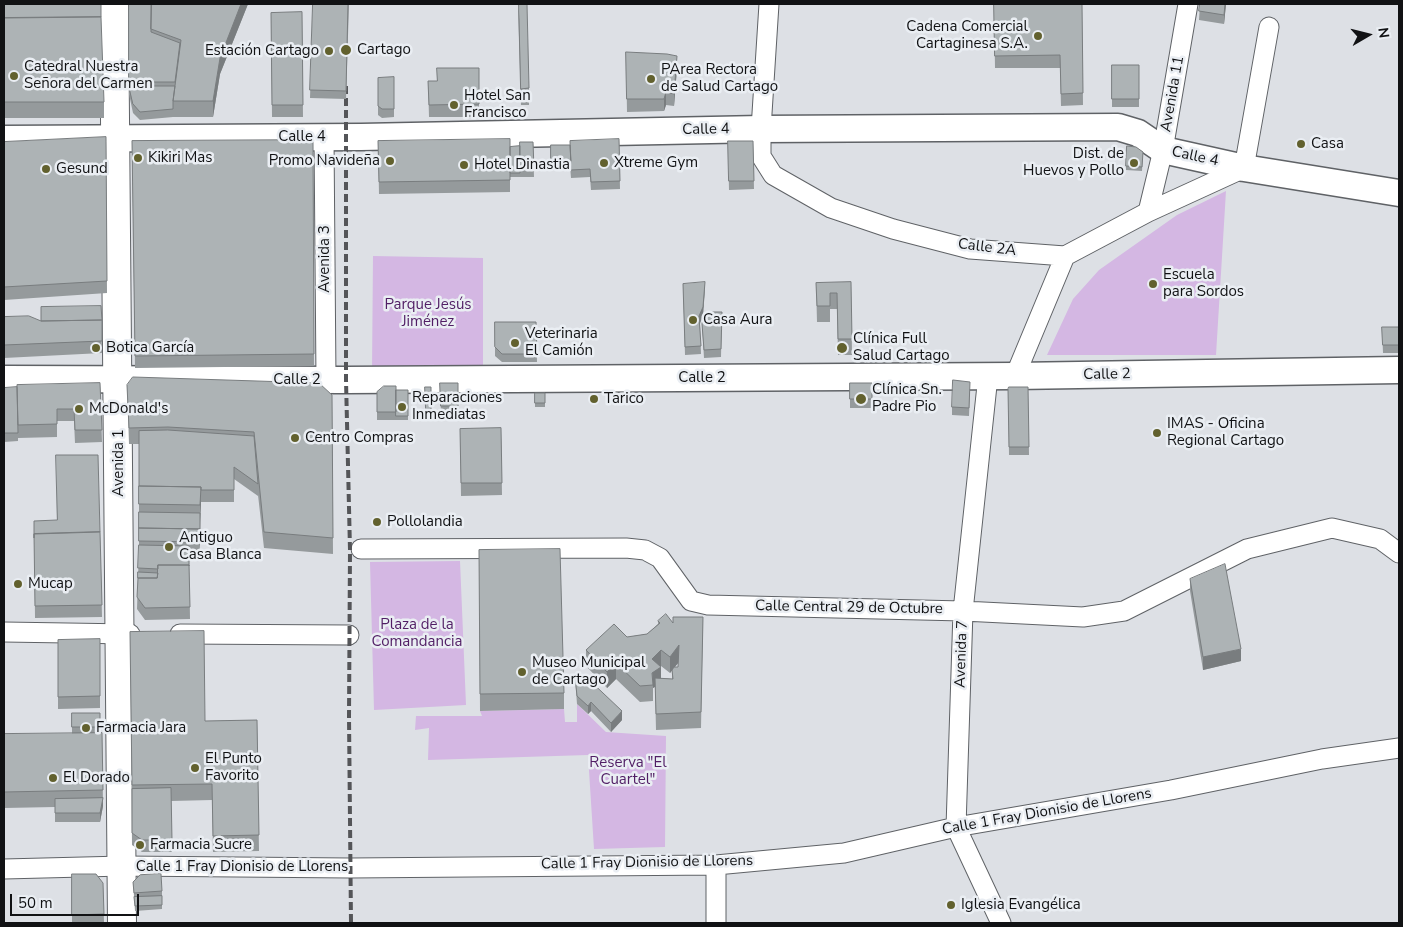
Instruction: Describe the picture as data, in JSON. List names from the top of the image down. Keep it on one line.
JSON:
{"streets":{"main road":["Avenida 1"],"street":["Avenida 11","Calle 4","Calle 2A","Avenida 3","Calle 2","Calle Central 29 de Octubre","Avenida 7","Calle 1 Fray Dionisio de Llorens"]},"crossings":[["Avenida 11","Calle 4"],["Calle 4","Calle 2A"],["Calle 4","Avenida 3"],["Calle 4","Avenida 1"],["Avenida 3","Calle 2"],["Calle 2","Avenida 1"],["Calle 2","Avenida 7"],["Avenida 1","Calle 1 Fray Dionisio de Llorens"],["Calle Central 29 de Octubre","Avenida 7"],["Avenida 7","Calle 1 Fray Dionisio de Llorens"]],"parks":["Parque Jesús Jiménez","Plaza de la Comandancia","Reserva \"El Cuartel\""],"places":["Cadena Comercial Cartaginesa S.A.","Cartago","Estación Cartago","Catedral Nuestra Señora del Carmen","PArea Rectora de Salud Cartago","Hotel San Francisco","Casa","Kikiri Mas","Promo Navideña","Xtreme Gym","Dist. de Huevos y Pollo","Hotel Dinastia","Gesund","Escuela para Sordos","Casa Aura","Veterinaria El Camión","Botica García","Clínica Full Salud Cartago","Tarico","Clínica Sn. Padre Pio","Reparaciones Inmediatas","McDonald's","IMAS - Oficina Regional Cartago","Centro Compras","Pollolandia","Antiguo Casa Blanca","Mucap","Museo Municipal de Cartago","Farmacia Jara","El Punto Favorito","El Dorado","Farmacia Sucre","Iglesia Evangélica"],"scale_bar":"50 m","north":"right"}
